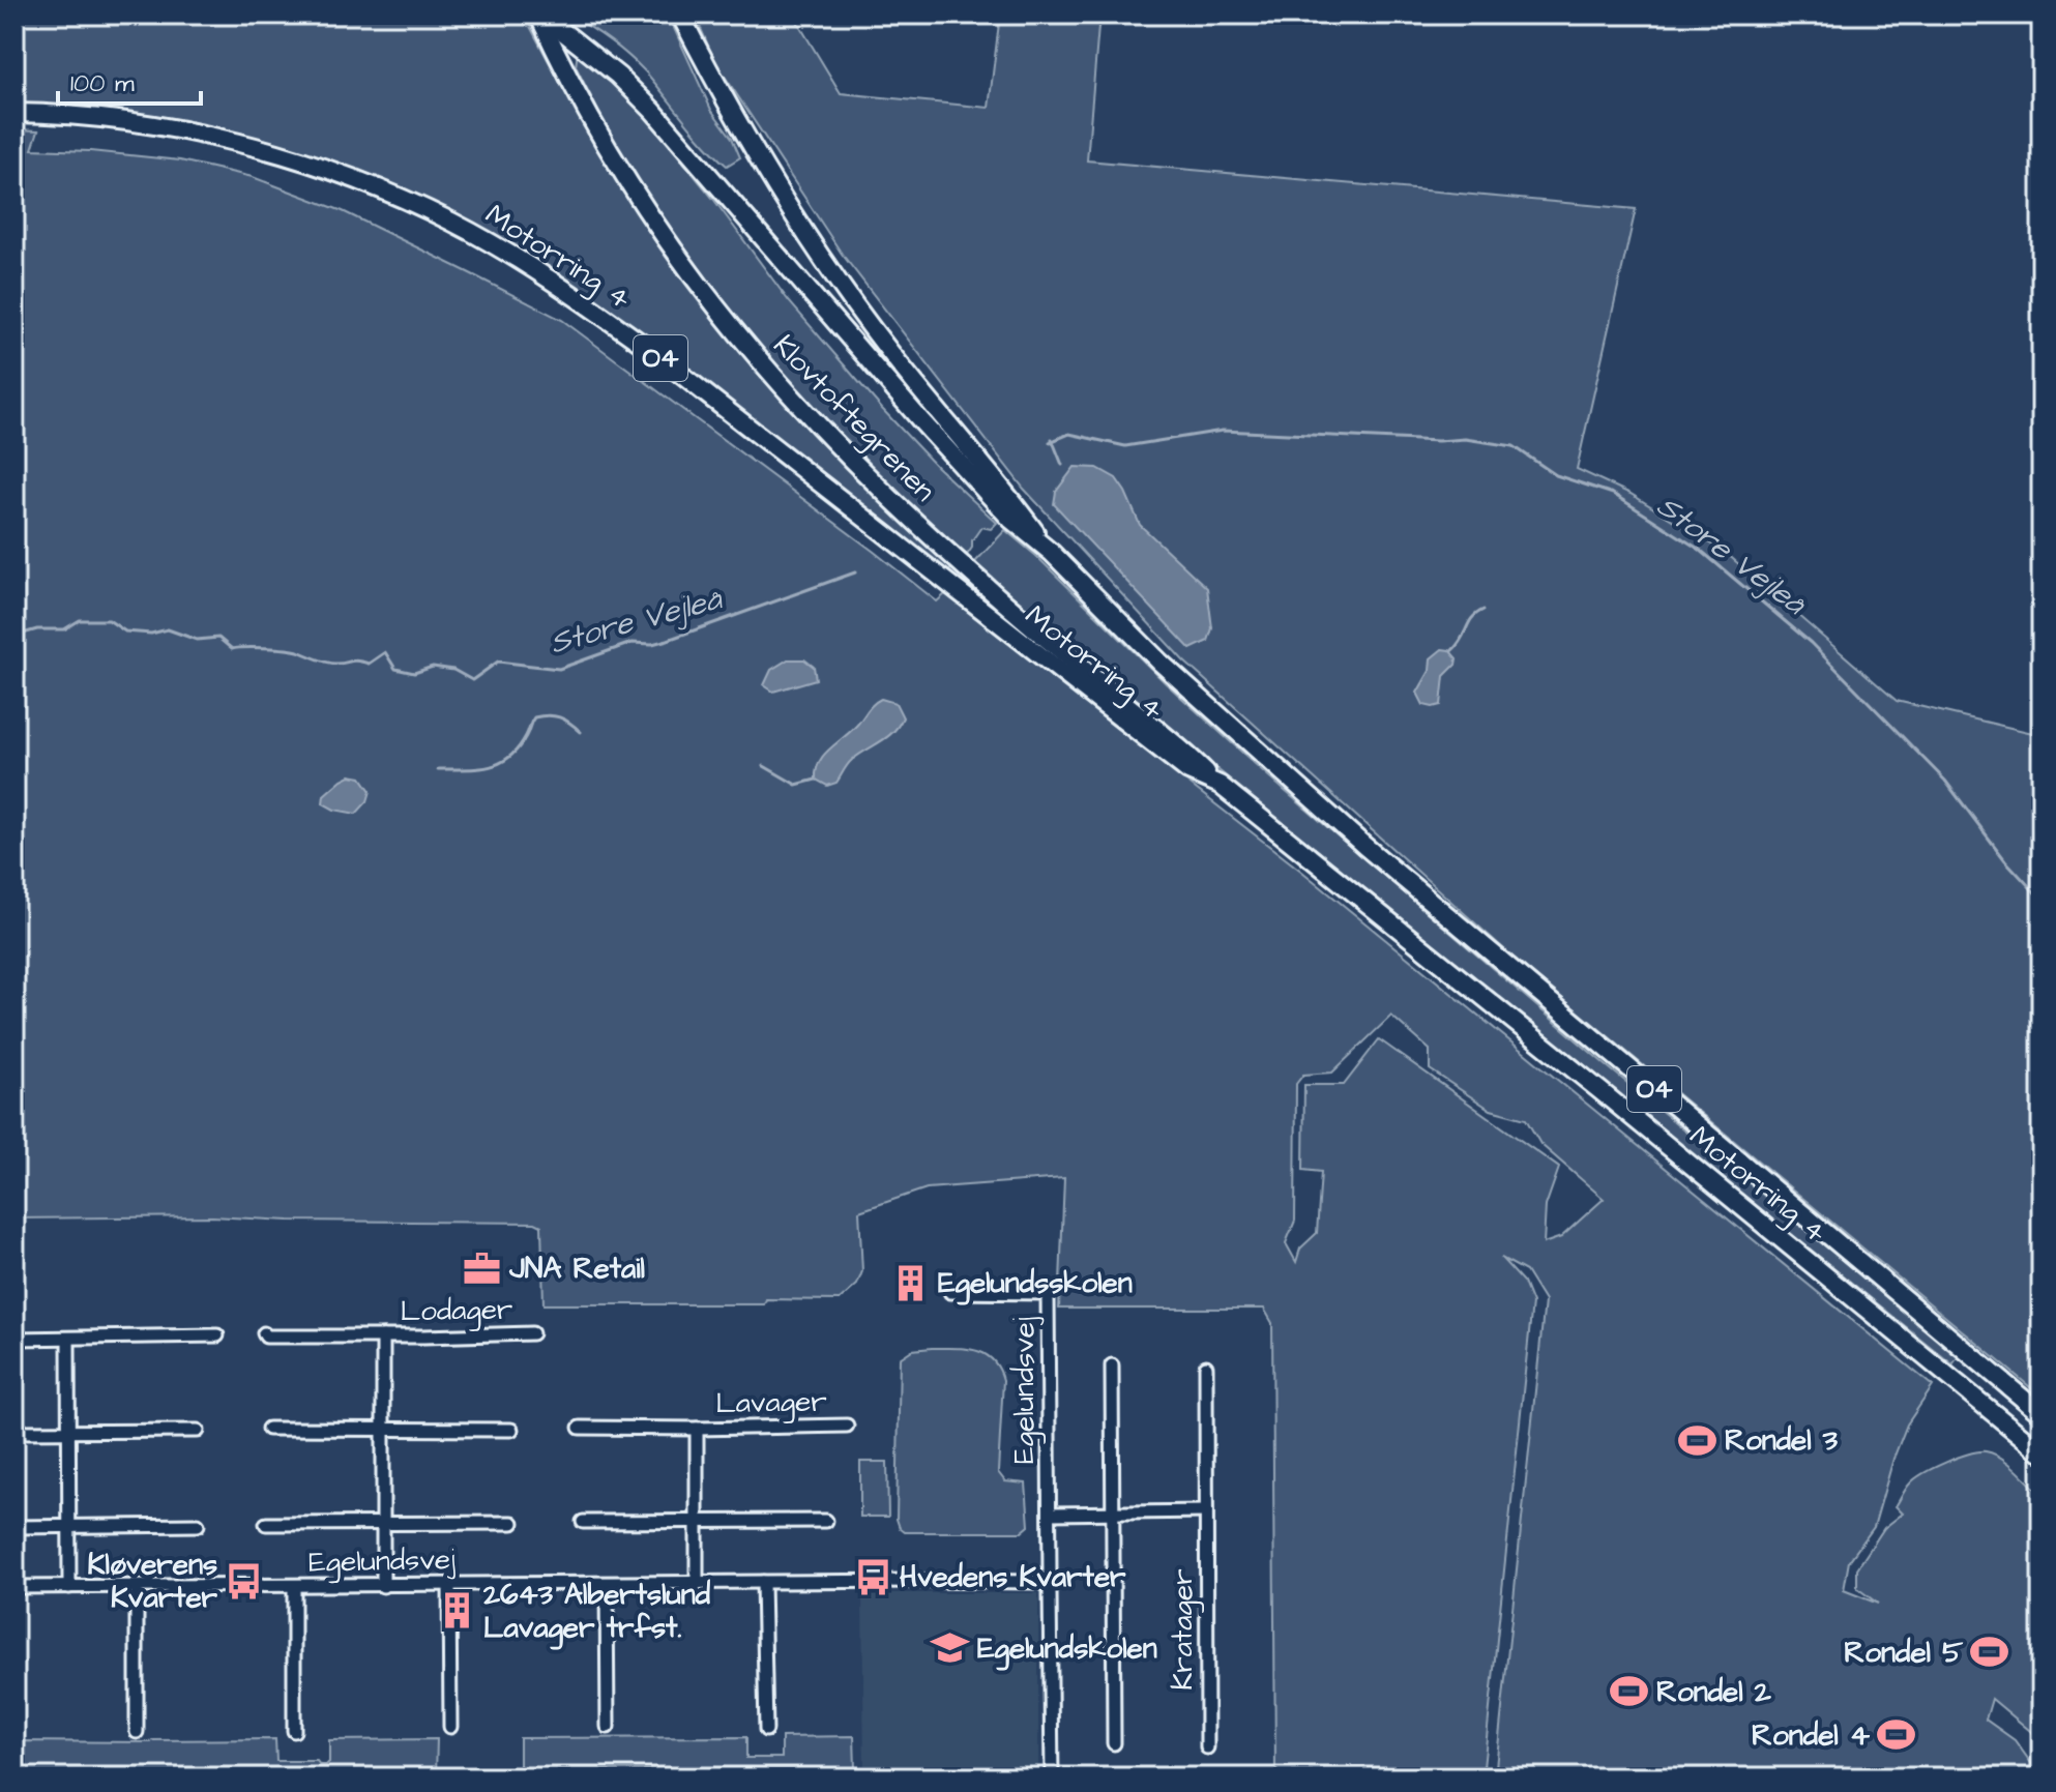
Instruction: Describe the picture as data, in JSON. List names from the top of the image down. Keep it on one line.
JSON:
{"streets":{"highway":["Motorring 4","O4","Klovtoftegrenen"],"street":["Lodager","Egelundsvej","Lavager","Kratager"]},"crossings":[["Motorring 4","Klovtoftegrenen"],["Lodager","Egelundsvej"],["Egelundsvej","Lavager"]],"water":["Store Vejleå"],"places":{"office":["JNA Retail"],"building":["Egelundsskolen","2643 Albertslund Lavager trfst."],"sports":["Rondel 3","Rondel 5","Rondel 2","Rondel 4"],"bus stop":["Hvedens Kvarter","Kløverens Kvarter"],"school or university":["Egelundskolen"]},"scale_bar":"100 m"}
